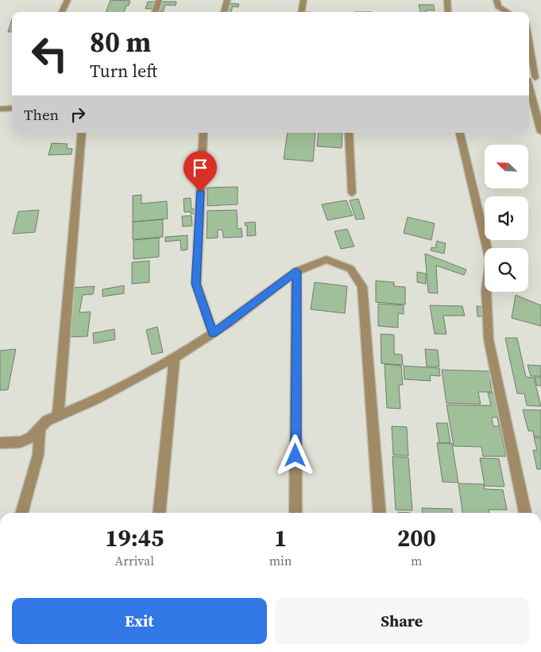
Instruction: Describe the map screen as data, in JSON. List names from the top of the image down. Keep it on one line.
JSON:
{"north":"top left","page":{"turn":["80 m","Turn left"],"then":"Then","eta":["19:45","Arrival","1","min","200","m"],"buttons":["Exit","Share"]}}
